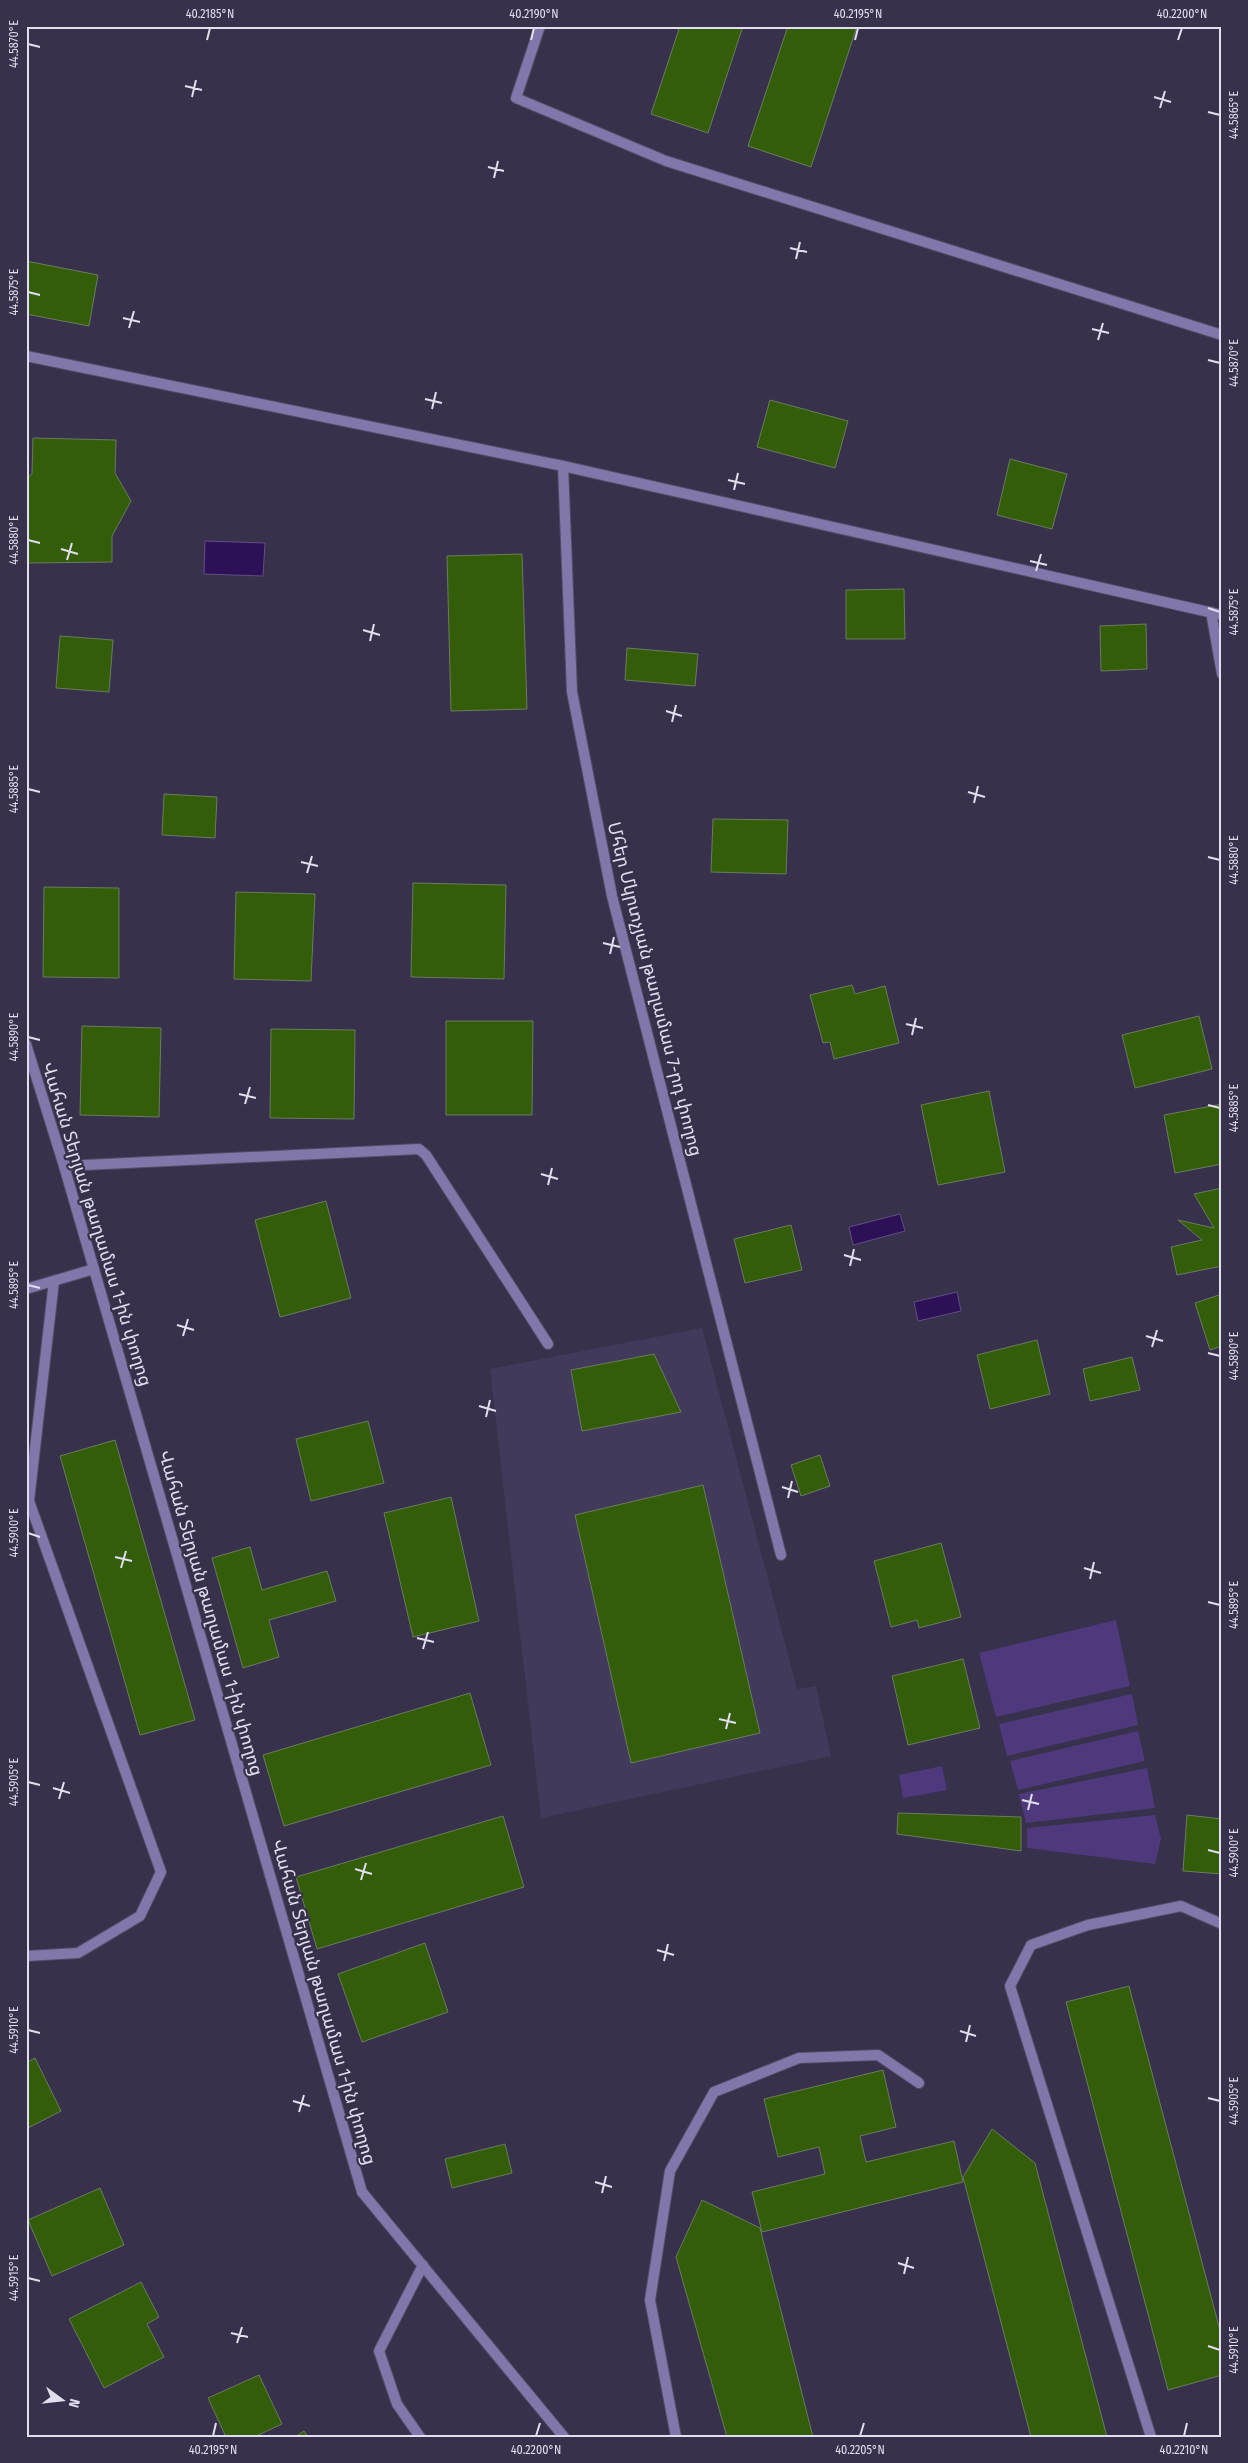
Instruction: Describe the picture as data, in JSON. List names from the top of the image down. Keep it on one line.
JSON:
{"streets":{"street":["Մհեր Մկրտչյան թաղամաս 7-րդ փողոց","Վահան Տերյան թաղամաս 1-ին փողոց"]},"north":"right","coordinates":["40.2185°N","40.2190°N","40.2195°N","40.2200°N","44.5870°E","44.5865°E","44.5875°E","44.5880°E","44.5885°E","44.5890°E","44.5895°E","44.5900°E","44.5905°E","44.5910°E","44.5915°E","40.2205°N","40.2210°N"]}
